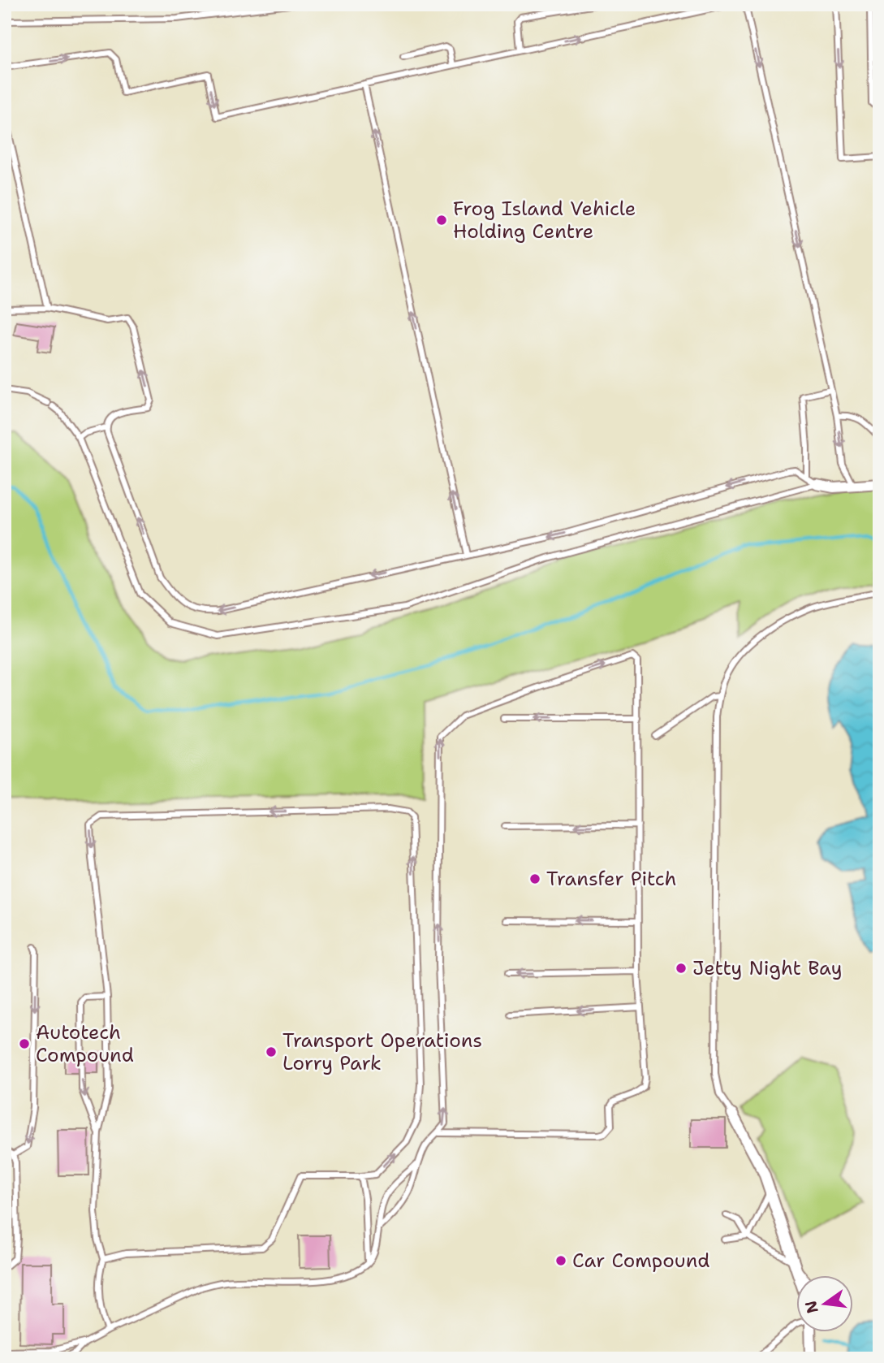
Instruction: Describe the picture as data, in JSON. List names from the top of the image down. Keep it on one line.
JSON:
{"places":["Frog Island Vehicle Holding Centre","Transfer Pitch","Jetty Night Bay","Autotech Compound","Transport Operations Lorry Park","Car Compound"],"north":"left"}
